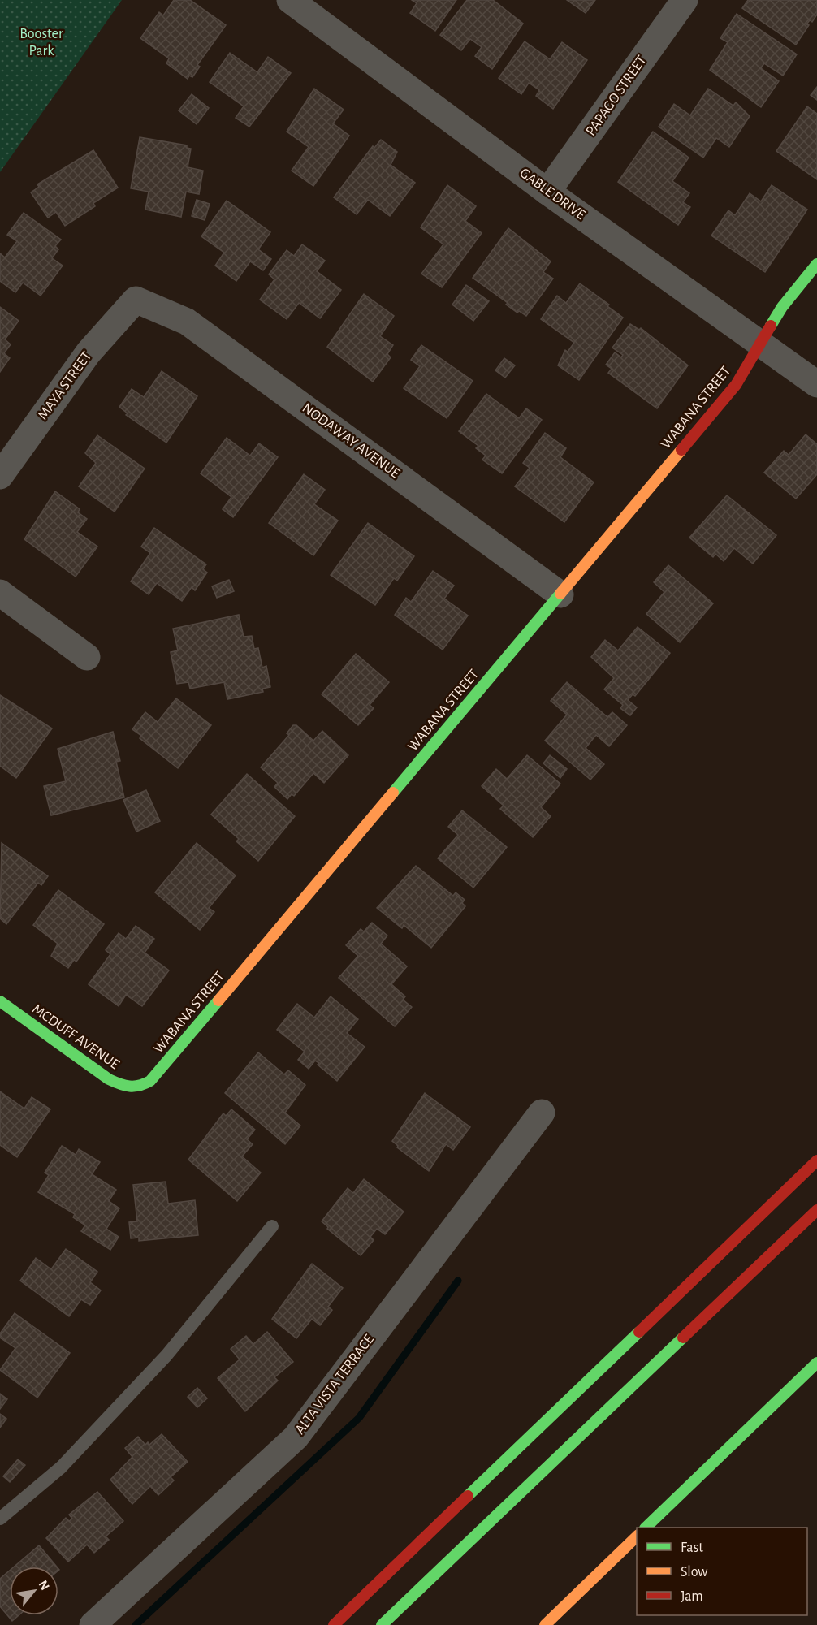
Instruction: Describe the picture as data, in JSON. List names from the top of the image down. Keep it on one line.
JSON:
{"streets":{"main road":["WABANA STREET","MCDUFF AVENUE"],"street":["PAPAGO STREET","GABLE DRIVE","MAYA STREET","NODAWAY AVENUE","ALTA VISTA TERRACE"]},"crossings":[["PAPAGO STREET","GABLE DRIVE"],["GABLE DRIVE","WABANA STREET"],["MAYA STREET","NODAWAY AVENUE"],["WABANA STREET","NODAWAY AVENUE"],["WABANA STREET","MCDUFF AVENUE"]],"parks":["Booster Park"],"legend":["Fast","Slow","Jam"],"north":"top right"}
